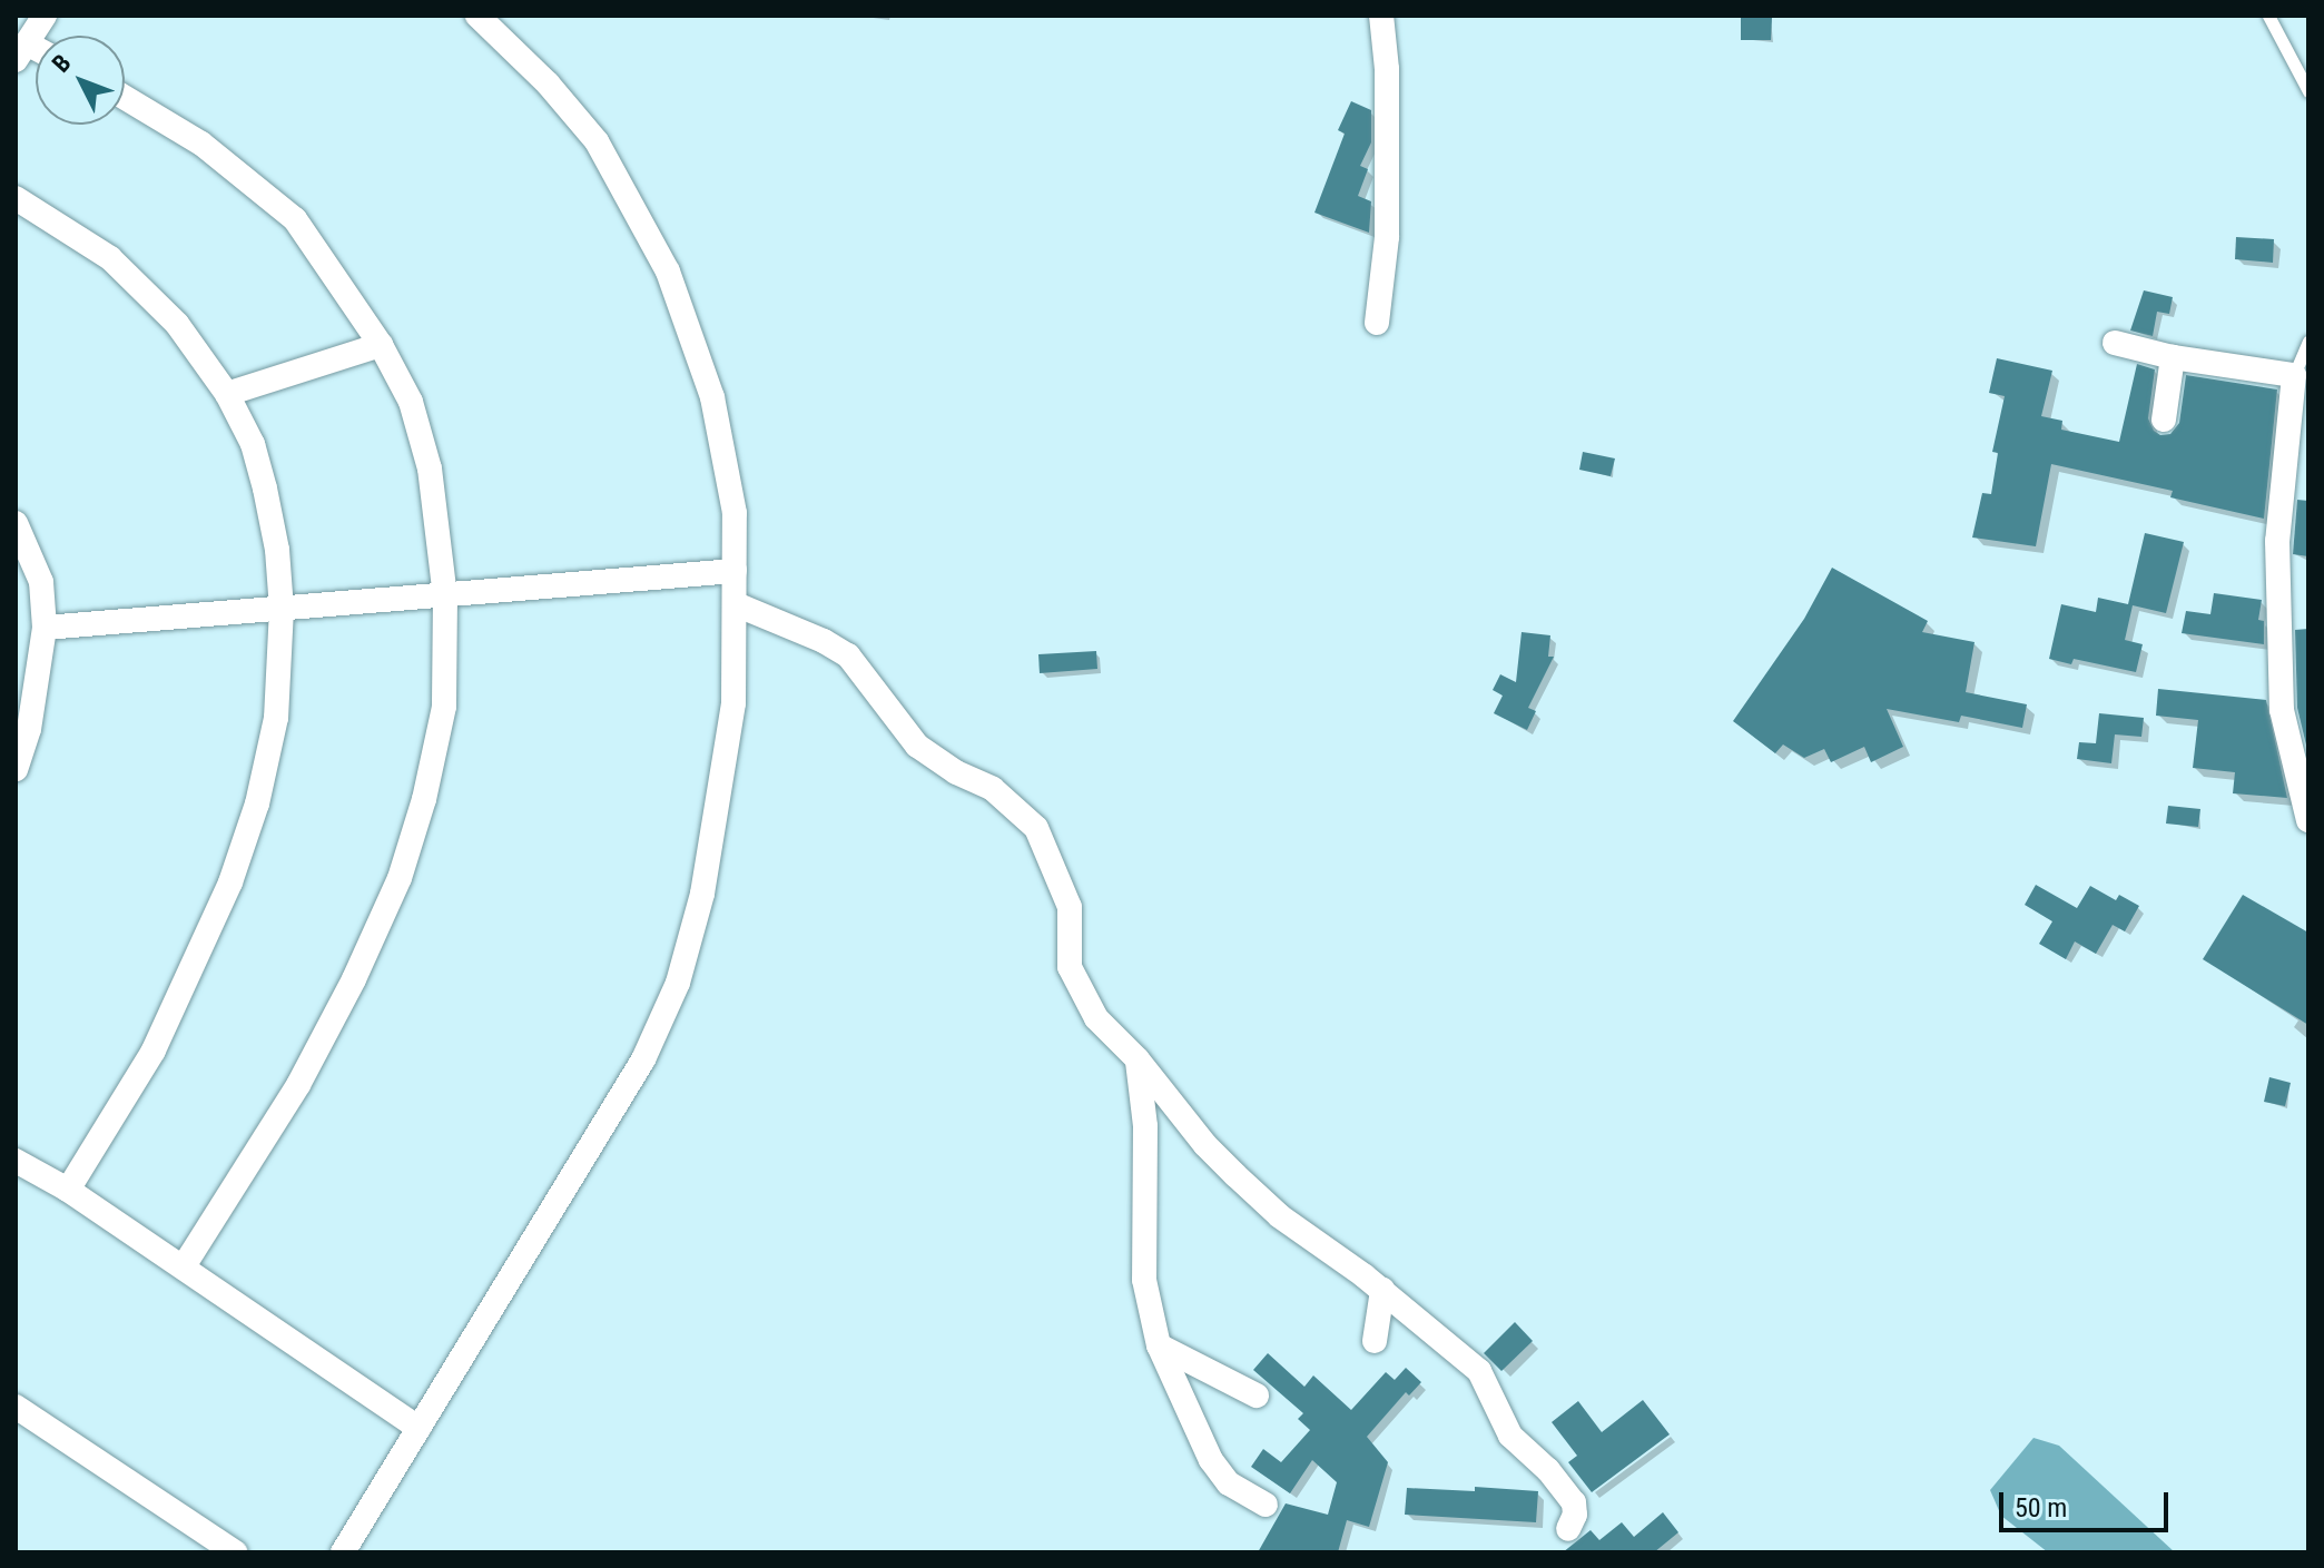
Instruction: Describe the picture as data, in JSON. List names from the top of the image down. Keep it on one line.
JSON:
{"scale_bar":"50 m","north":"top left"}
